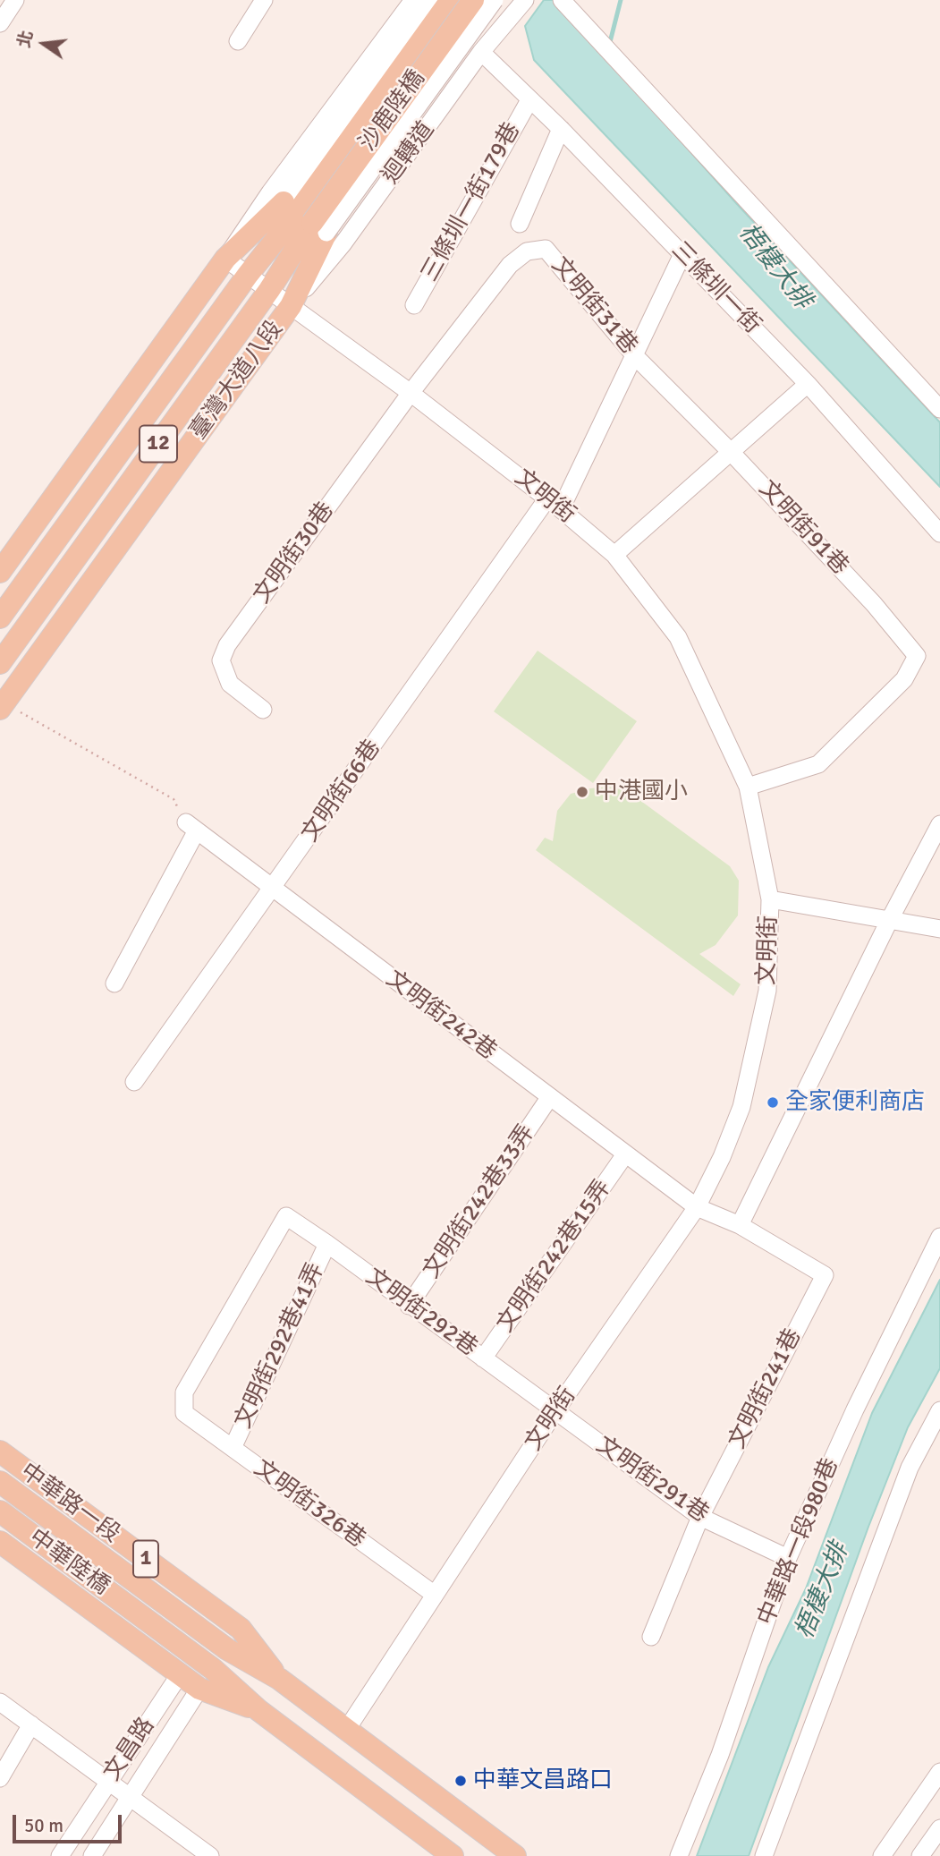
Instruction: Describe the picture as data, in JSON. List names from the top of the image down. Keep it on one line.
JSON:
{"streets":{"main road":["沙鹿陸橋","臺灣大道八段","12","中華路一段","1","中華陸橋"],"street":["迴轉道","三條圳一街179巷","三條圳一街","文明街31巷","文明街","文明街91巷","文明街30巷","文明街66巷","文明街242巷","文明街242巷33弄","文明街242巷15弄","文明街292巷","文明街292巷41弄","文明街241巷","文明街291巷","文明街326巷","中華路一段980巷","文昌路"]},"crossings":[["沙鹿陸橋","臺灣大道八段"],["沙鹿陸橋","12"],["迴轉道","三條圳一街"],["迴轉道","臺灣大道八段"],["迴轉道","文明街"],["三條圳一街179巷","三條圳一街"],["三條圳一街","文明街66巷"],["文明街31巷","文明街"],["文明街31巷","文明街91巷"],["文明街31巷","文明街30巷"],["文明街31巷","文明街66巷"],["臺灣大道八段","12"],["臺灣大道八段","文明街"],["12","文明街"],["文明街","文明街91巷"],["文明街","文明街30巷"],["文明街","文明街66巷"],["文明街","文明街242巷"],["文明街","文明街292巷"],["文明街","文明街241巷"],["文明街","文明街291巷"],["文明街","中華路一段"],["文明街","文明街326巷"],["文明街66巷","文明街242巷"],["文明街242巷","文明街242巷33弄"],["文明街242巷","文明街242巷15弄"],["文明街242巷","文明街241巷"],["文明街242巷33弄","文明街292巷"],["文明街242巷15弄","文明街292巷"],["文明街292巷","文明街292巷41弄"],["文明街292巷","文明街291巷"],["文明街292巷","文明街326巷"],["文明街292巷41弄","文明街326巷"],["文明街241巷","文明街291巷"],["文明街291巷","中華路一段980巷"],["中華路一段","中華陸橋"],["1","中華陸橋"],["1","文昌路"]],"water":["梧棲大排"],"places":["中港國小","全家便利商店","中華文昌路口"],"scale_bar":"50 m","north":"left"}
